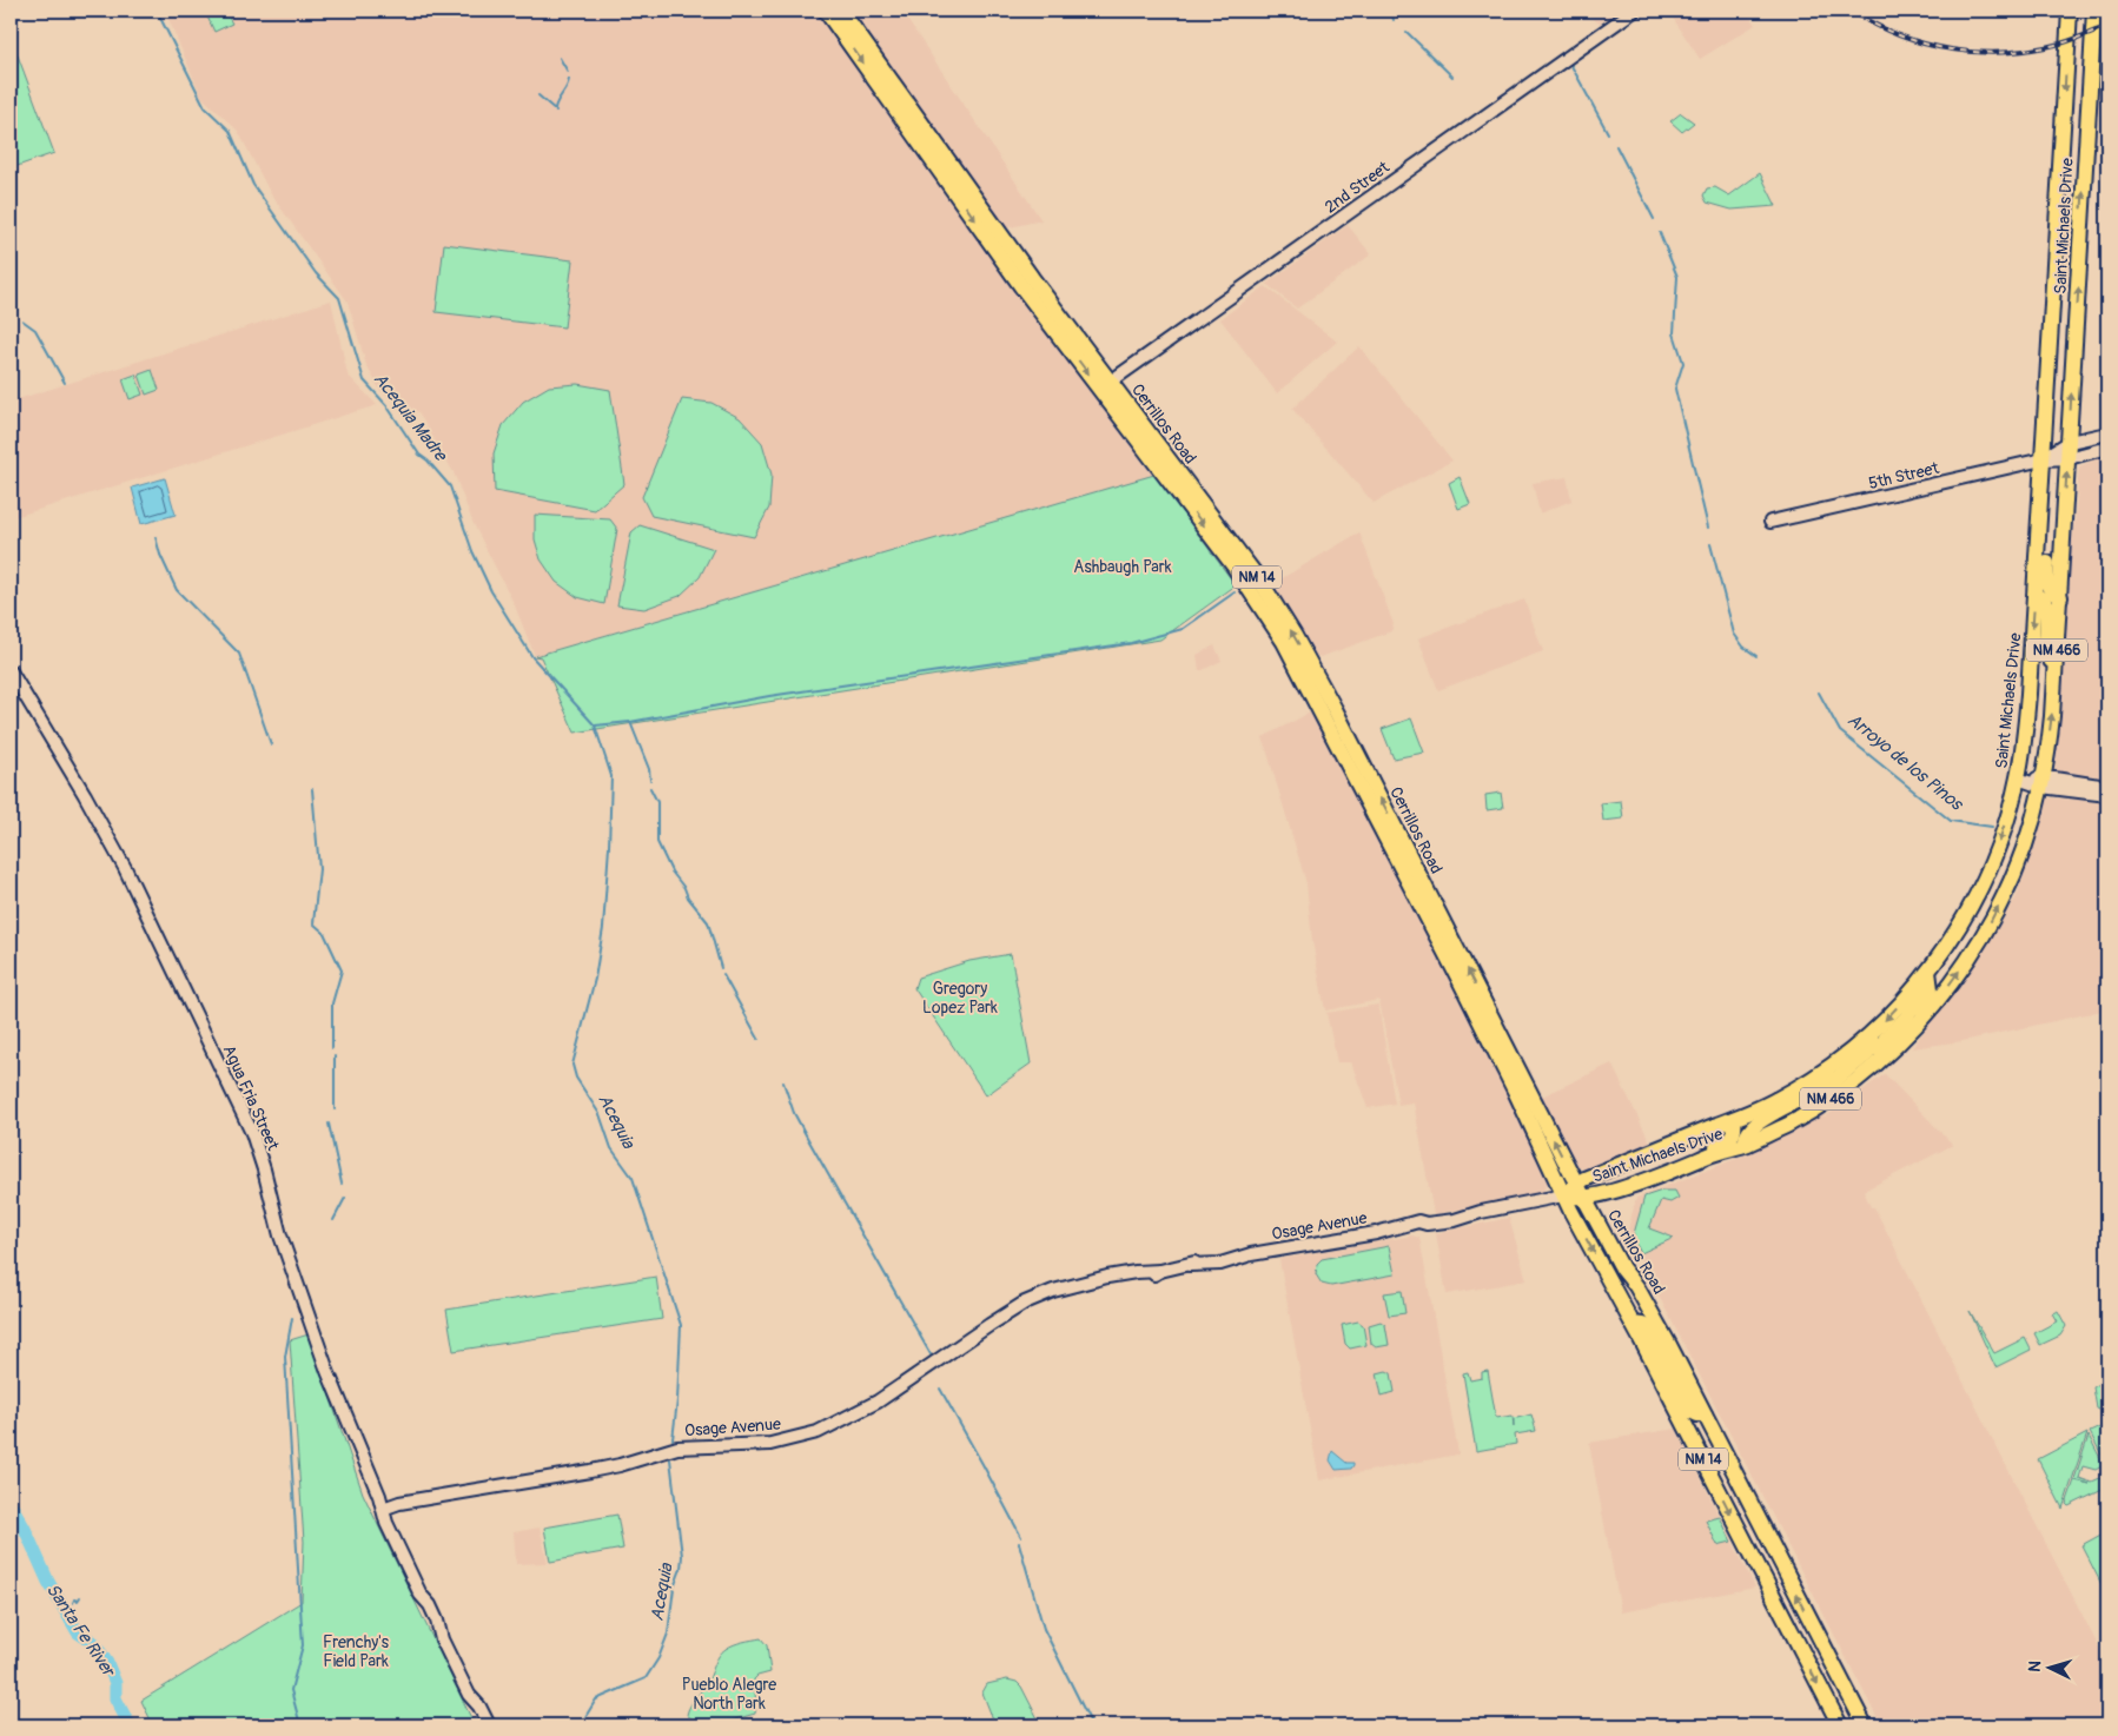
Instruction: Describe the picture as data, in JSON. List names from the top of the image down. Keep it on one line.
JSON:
{"streets":{"main road":["Saint Michaels Drive","Cerrillos Road","NM 14","NM 466"],"street":["2nd Street","5th Street","Agua Fria Street","Osage Avenue"]},"crossings":[["2nd Street","Cerrillos Road"],["Saint Michaels Drive","Cerrillos Road"],["Saint Michaels Drive","5th Street"],["Saint Michaels Drive","Osage Avenue"],["Cerrillos Road","Osage Avenue"],["Agua Fria Street","Osage Avenue"]],"water":["Acequia Madre","Arroyo de los Pinos","Acequia","Santa Fe River"],"parks":["Ashbaugh Park","Gregory Lopez Park","Frenchy's Field Park","Pueblo Alegre North Park"],"north":"left"}
